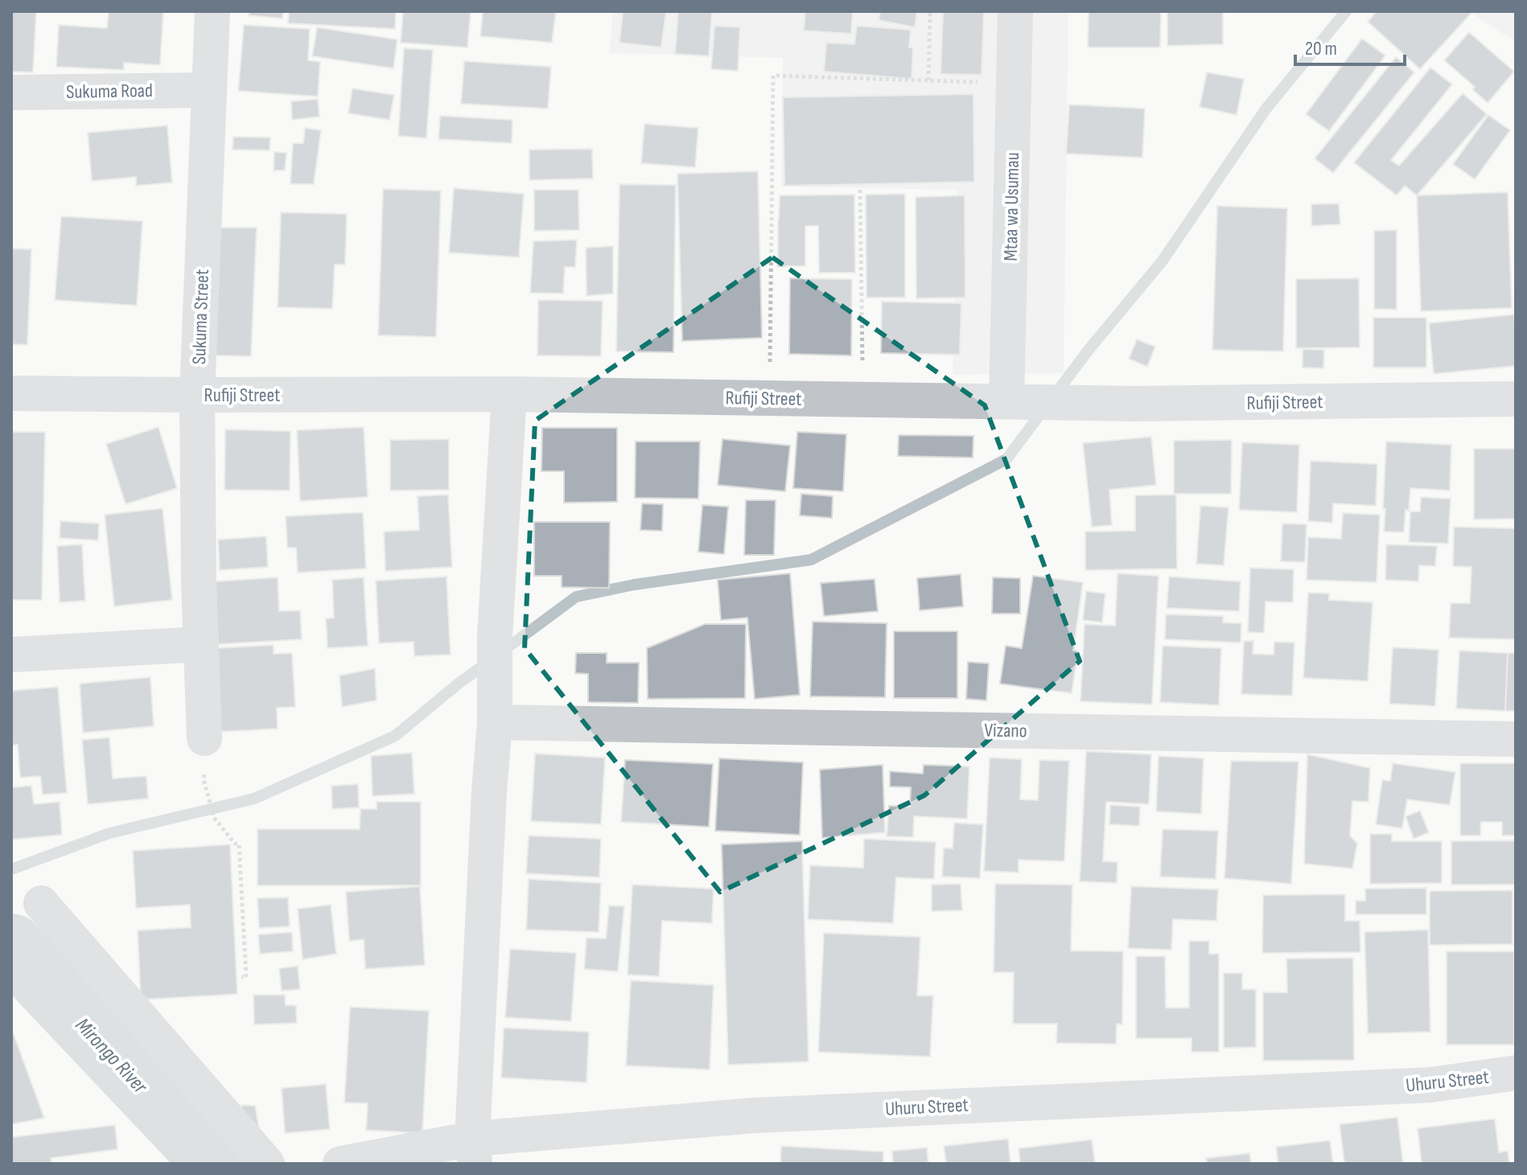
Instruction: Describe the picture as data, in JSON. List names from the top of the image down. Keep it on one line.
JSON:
{"streets":{"street":["Sukuma Road","Mtaa wa Usumau","Sukuma Street","Rufiji Street","Vizano","Uhuru Street"]},"crossings":[["Sukuma Road","Sukuma Street"],["Mtaa wa Usumau","Rufiji Street"],["Sukuma Street","Rufiji Street"]],"water":["Mirongo River"],"scale_bar":"20 m"}
